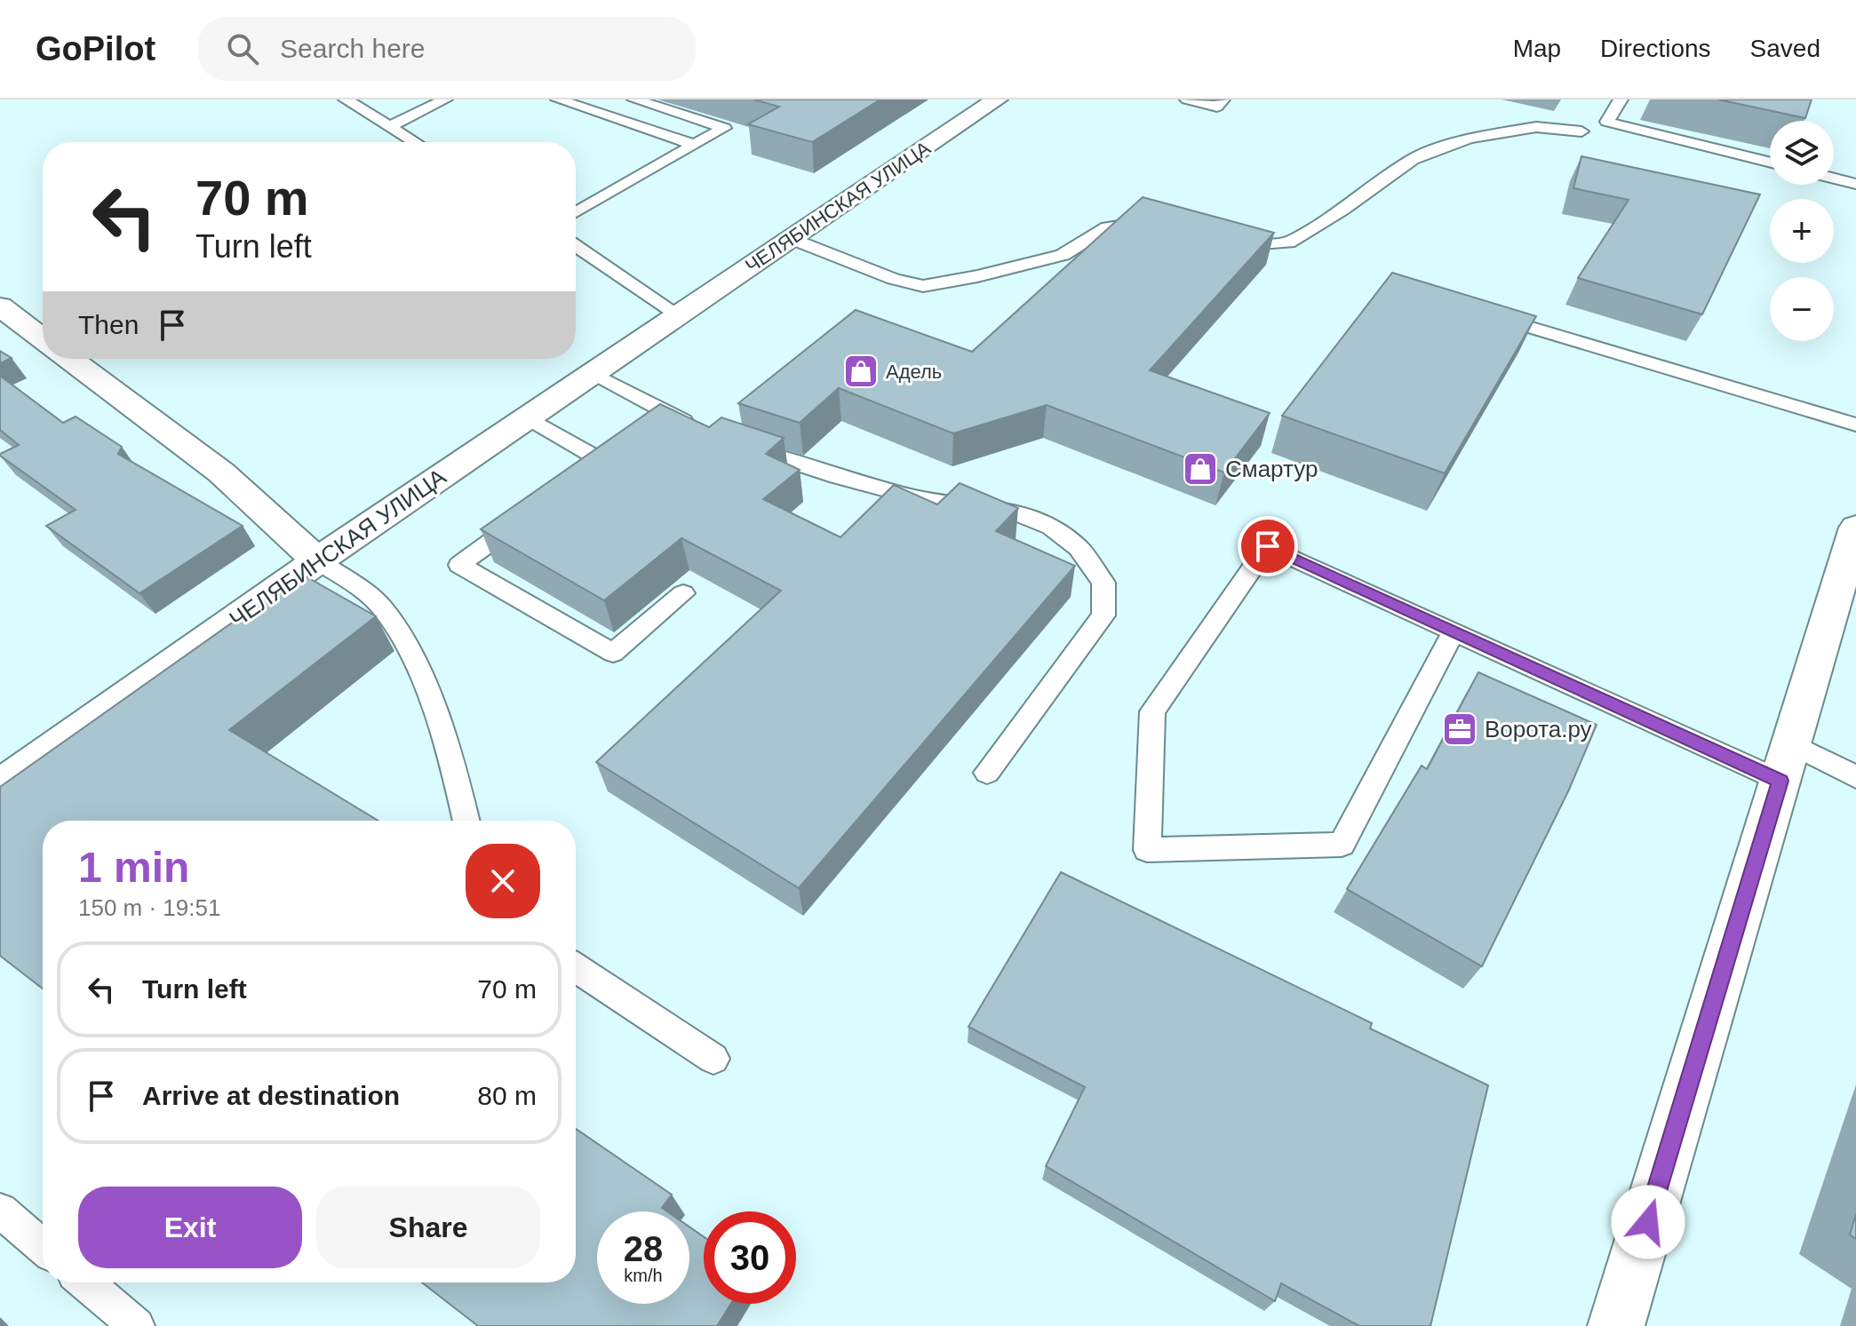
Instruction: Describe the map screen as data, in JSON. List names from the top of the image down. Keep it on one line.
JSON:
{"streets":{"street":["ЧЕЛЯБИНСКАЯ УЛИЦА"]},"places":{"shop":["Адель","Смартур"],"office":["Ворота.ру"]},"page":{"header":"GoPilot","search":"Search here","nav":["Map","Directions","Saved"],"map_buttons":["+","−"],"turn":["70 m","Turn left"],"then":"Then","heading":["1 min","150 m · 19:51"],"list":[{"name":"Turn left","value":"70 m"},{"name":"Arrive at destination","value":"80 m"}],"buttons":["Exit","Share"],"speed":"28 km/h","limit":"30"}}
